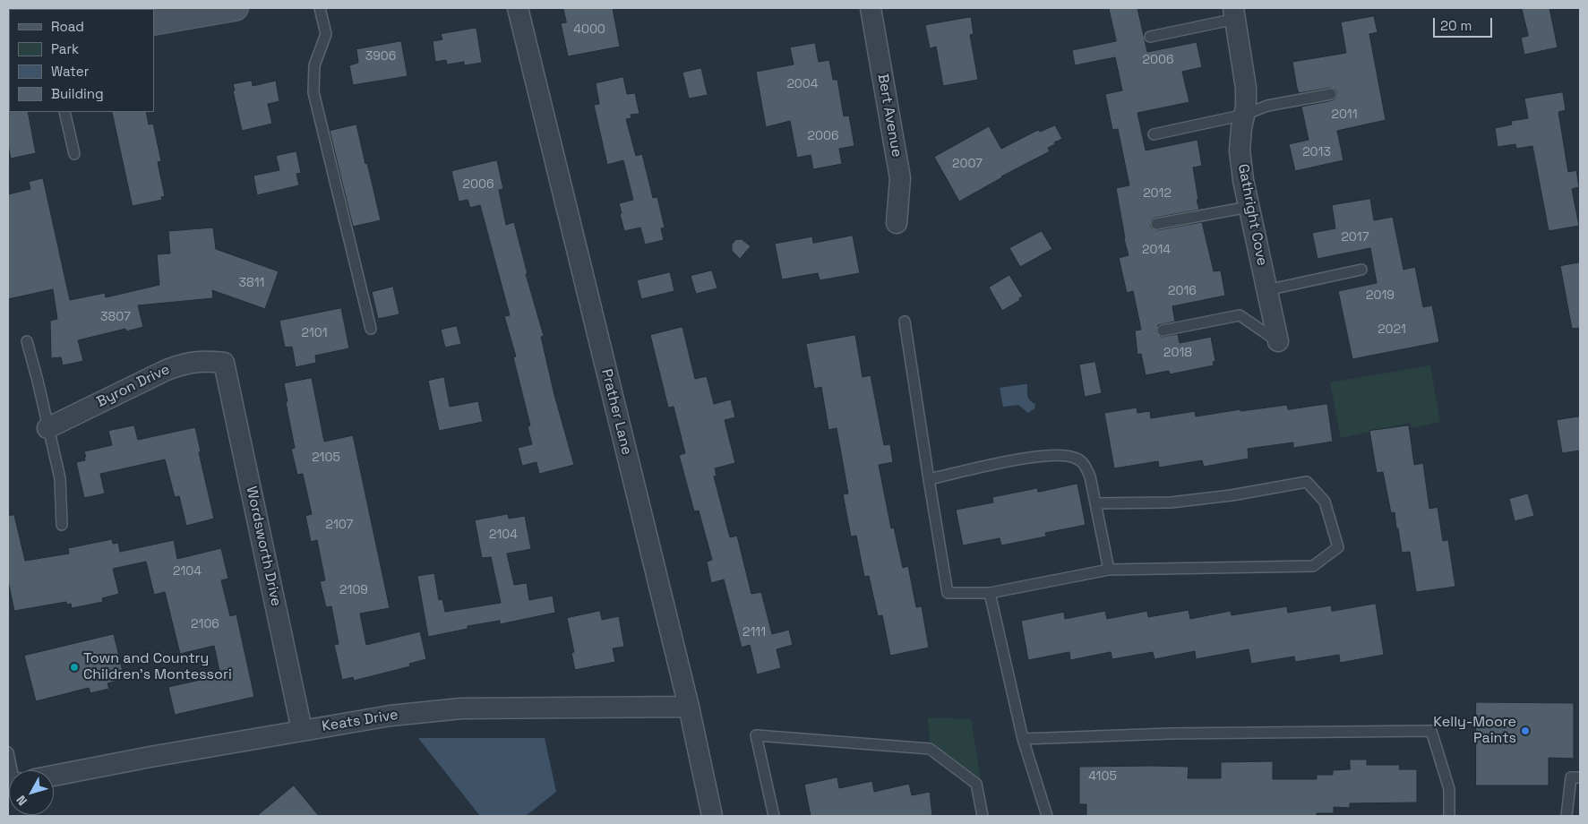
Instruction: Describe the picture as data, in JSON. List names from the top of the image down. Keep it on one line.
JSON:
{"streets":{"street":["Bert Avenue","Gathright Cove","Byron Drive","Prather Lane","Wordsworth Drive","Keats Drive"]},"crossings":[["Byron Drive","Wordsworth Drive"],["Prather Lane","Keats Drive"],["Wordsworth Drive","Keats Drive"]],"places":["Town and Country Children's Montessori","Kelly-Moore Paints"],"house_numbers":["4000","3906","2006","2004","2011","2006","2013","2007","2006","2012","2017","2014","3811","2016","2019","3807","2021","2101","2018","2105","2107","2104","2104","2109","2106","2111","4105"],"legend":["Road","Park","Water","Building"],"scale_bar":"20 m","north":"bottom left"}
